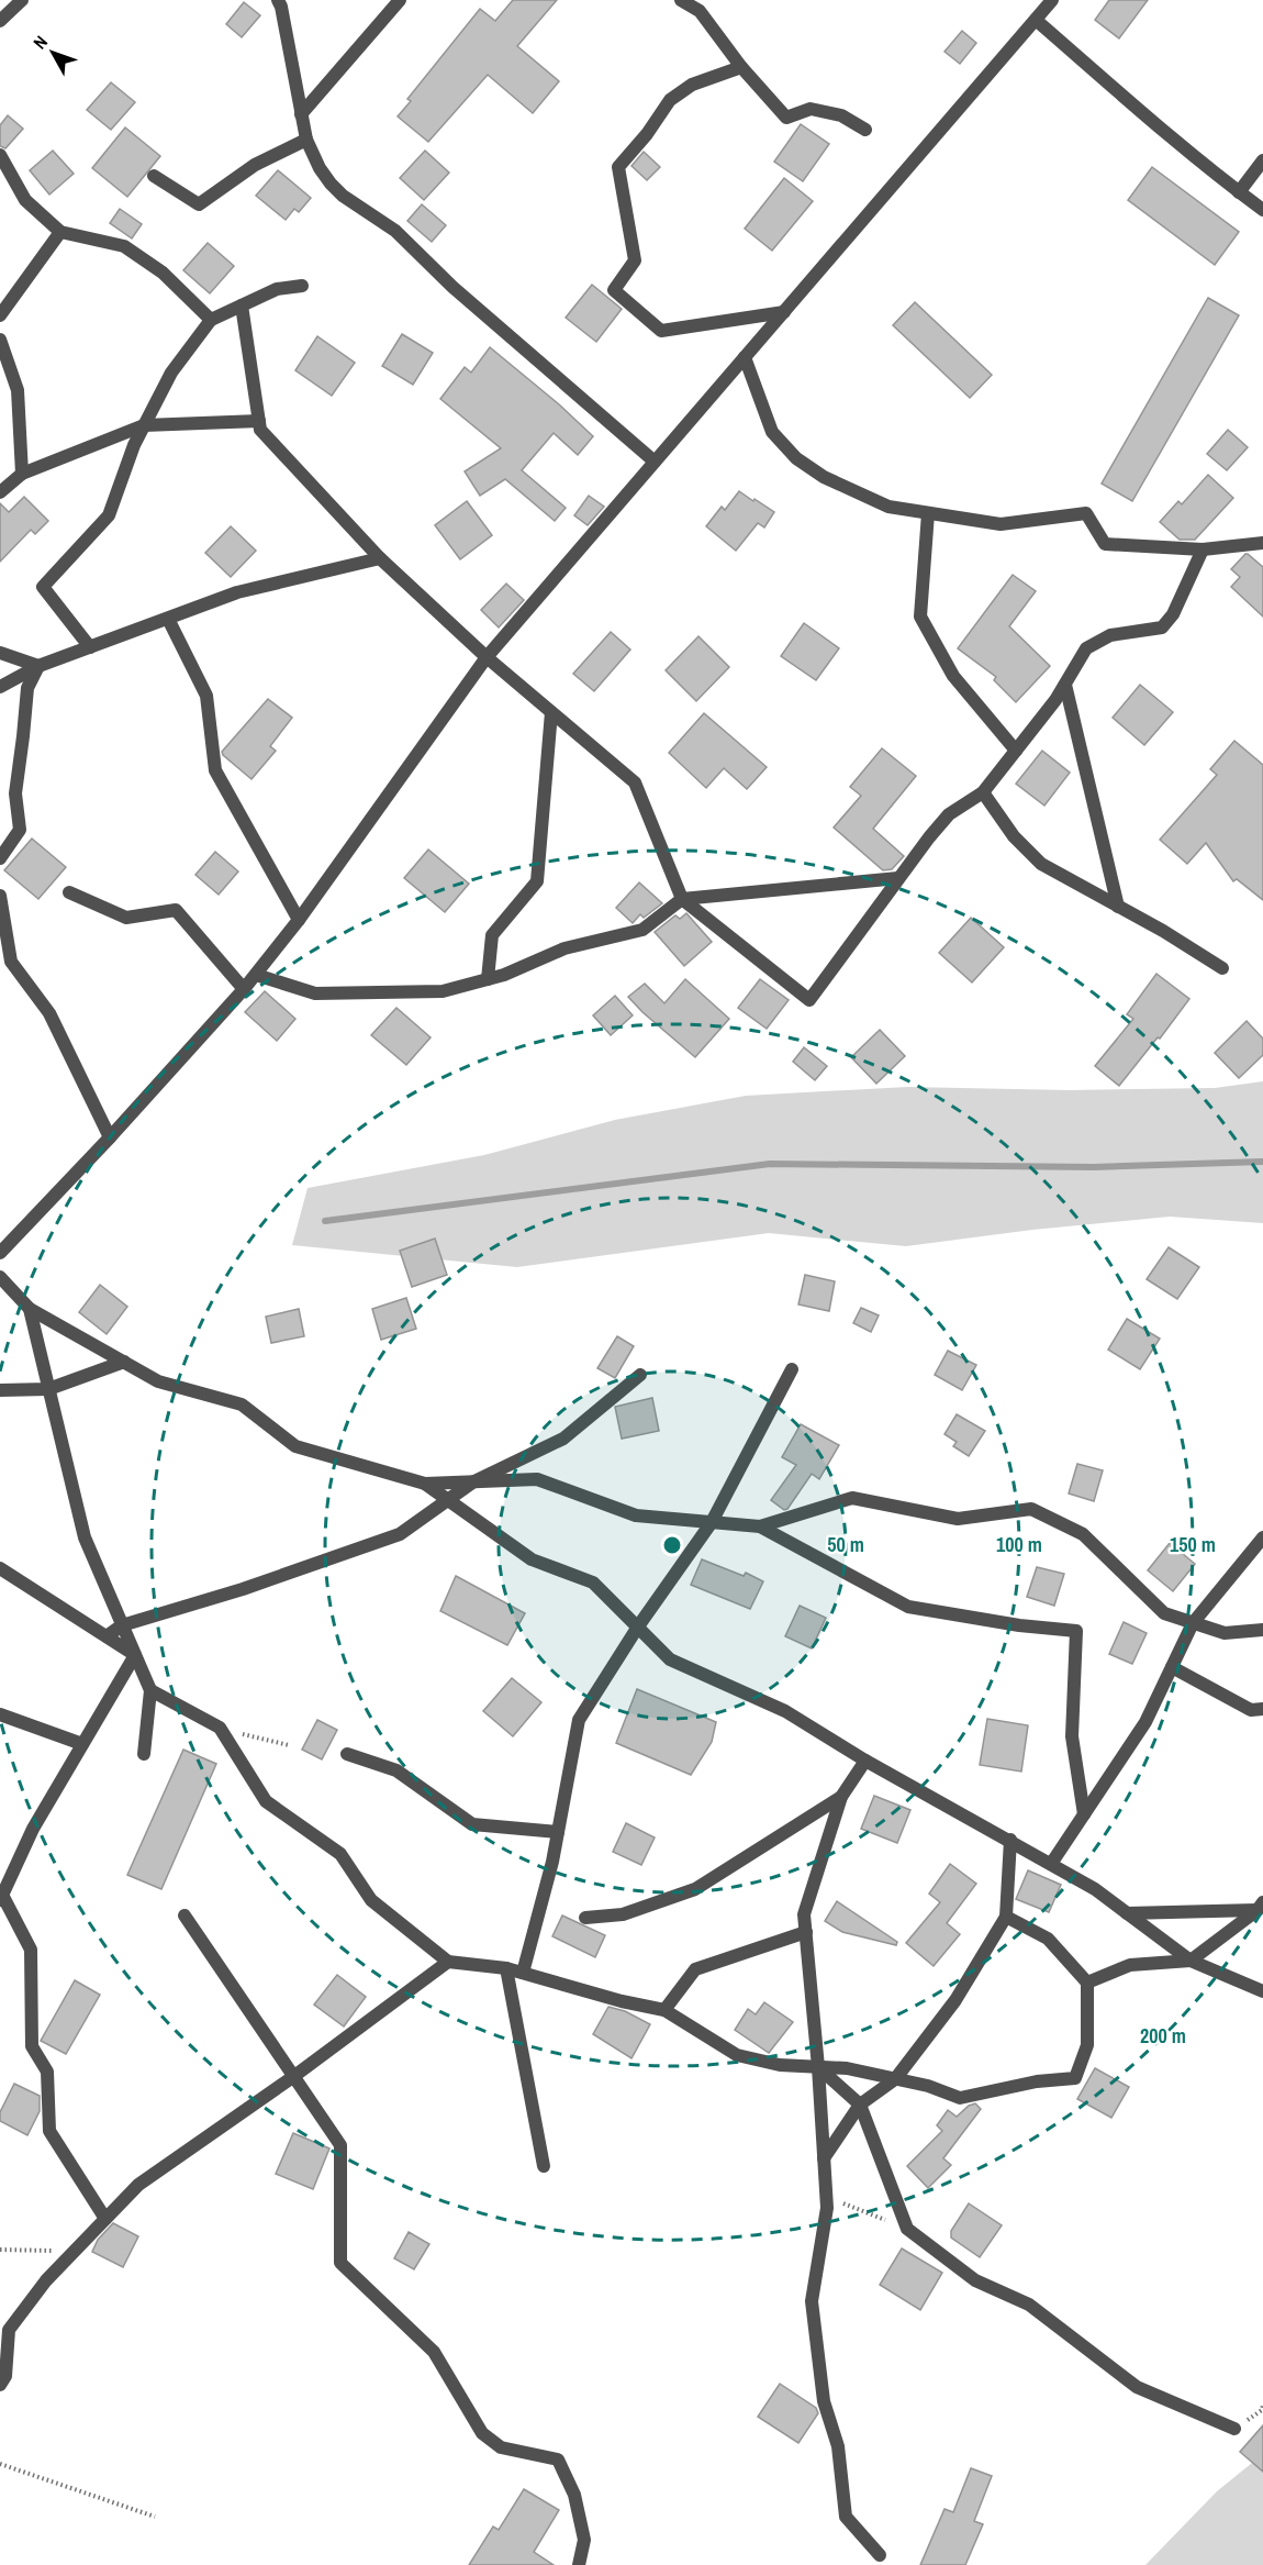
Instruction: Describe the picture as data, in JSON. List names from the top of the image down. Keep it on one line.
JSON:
{"north":"top left","rings":["50 m","100 m","150 m","200 m"]}
